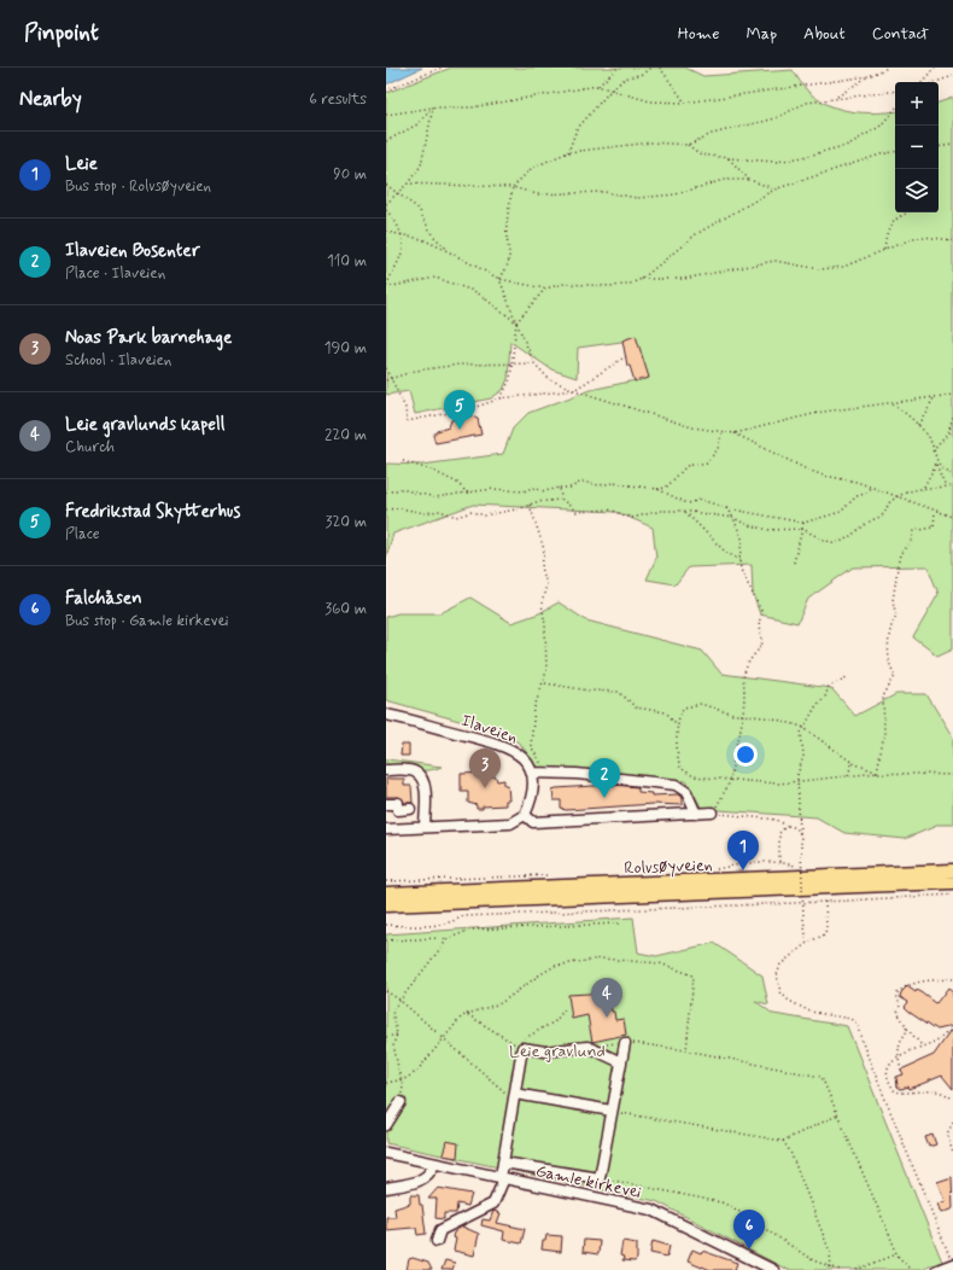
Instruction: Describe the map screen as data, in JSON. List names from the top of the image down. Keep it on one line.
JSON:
{"streets":{"main road":["Rolvsøyveien"],"street":["Ilaveien","Gamle kirkevei"]},"parks":["Leie gravlund"],"page":{"header":"Pinpoint","nav":["Home","Map","About","Contact"],"heading":["Nearby","6 results"],"map_buttons":["+","−"],"list":[{"mark":"1","name":"Leie","note":"Bus stop · Rolvsøyveien","value":"90 m"},{"mark":"2","name":"Ilaveien Bosenter","note":"Place · Ilaveien","value":"110 m"},{"mark":"3","name":"Noas Park barnehage","note":"School · Ilaveien","value":"190 m"},{"mark":"4","name":"Leie gravlunds kapell","note":"Church","value":"220 m"},{"mark":"5","name":"Fredrikstad Skytterhus","note":"Place","value":"320 m"},{"mark":"6","name":"Falchåsen","note":"Bus stop · Gamle kirkevei","value":"360 m"}],"pins":["5","3","2","1","4","6"]}}
